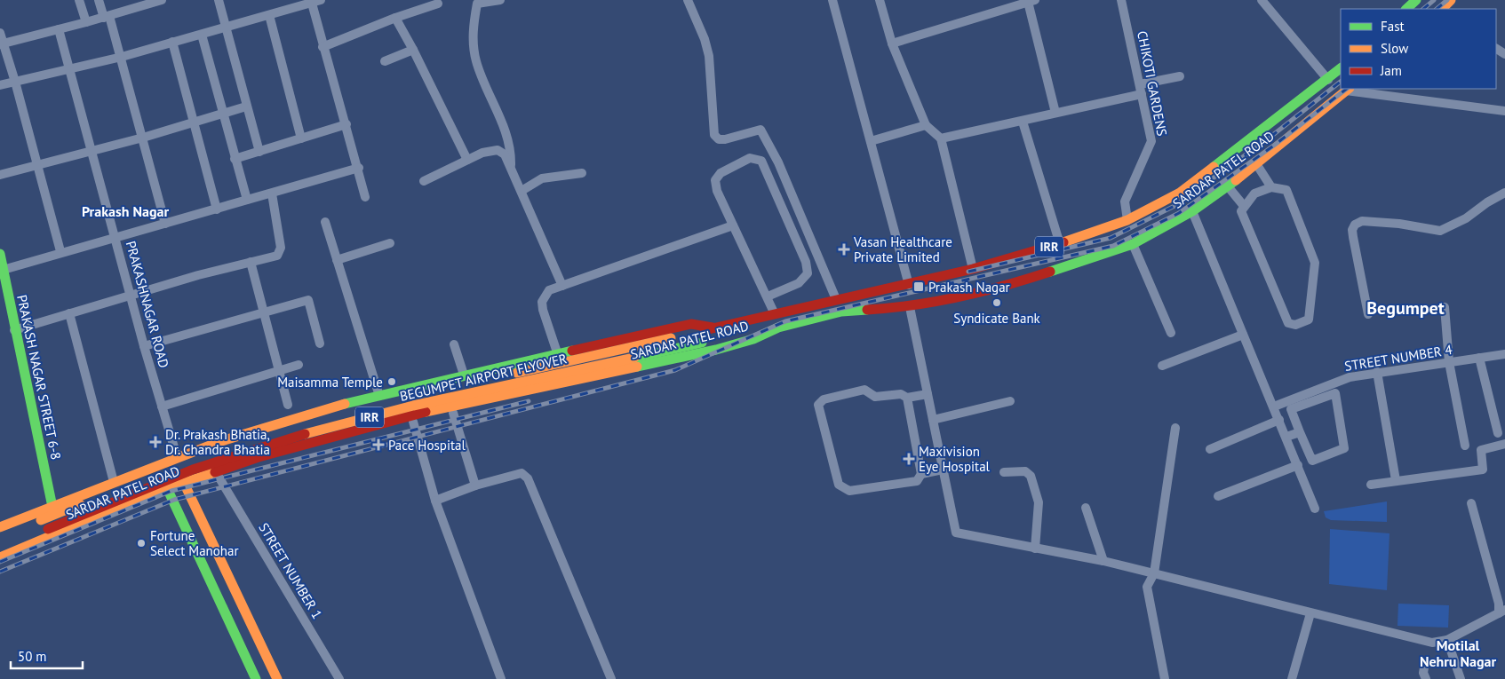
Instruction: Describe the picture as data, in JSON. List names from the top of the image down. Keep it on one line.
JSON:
{"streets":{"main road":["SARDAR PATEL ROAD","IRR","PRAKASH NAGAR STREET 6-8","BEGUMPET AIRPORT FLYOVER"],"street":["CHIKOTI GARDENS","PRAKASHNAGAR ROAD","STREET NUMBER 4","STREET NUMBER 1"]},"crossings":[["CHIKOTI GARDENS","SARDAR PATEL ROAD"],["SARDAR PATEL ROAD","PRAKASHNAGAR ROAD"],["SARDAR PATEL ROAD","PRAKASH NAGAR STREET 6-8"],["SARDAR PATEL ROAD","BEGUMPET AIRPORT FLYOVER"]],"districts":["Prakash Nagar","Begumpet","Motilal Nehru Nagar"],"places":{"health":["Vasan Healthcare Private Limited","Dr. Prakash Bhatia, Dr. Chandra Bhatia","Pace Hospital","Maxivision Eye Hospital"],"transit":["Prakash Nagar"],"other":["Syndicate Bank","Maisamma Temple","Fortune Select Manohar"]},"legend":["Fast","Slow","Jam"],"scale_bar":"50 m"}
